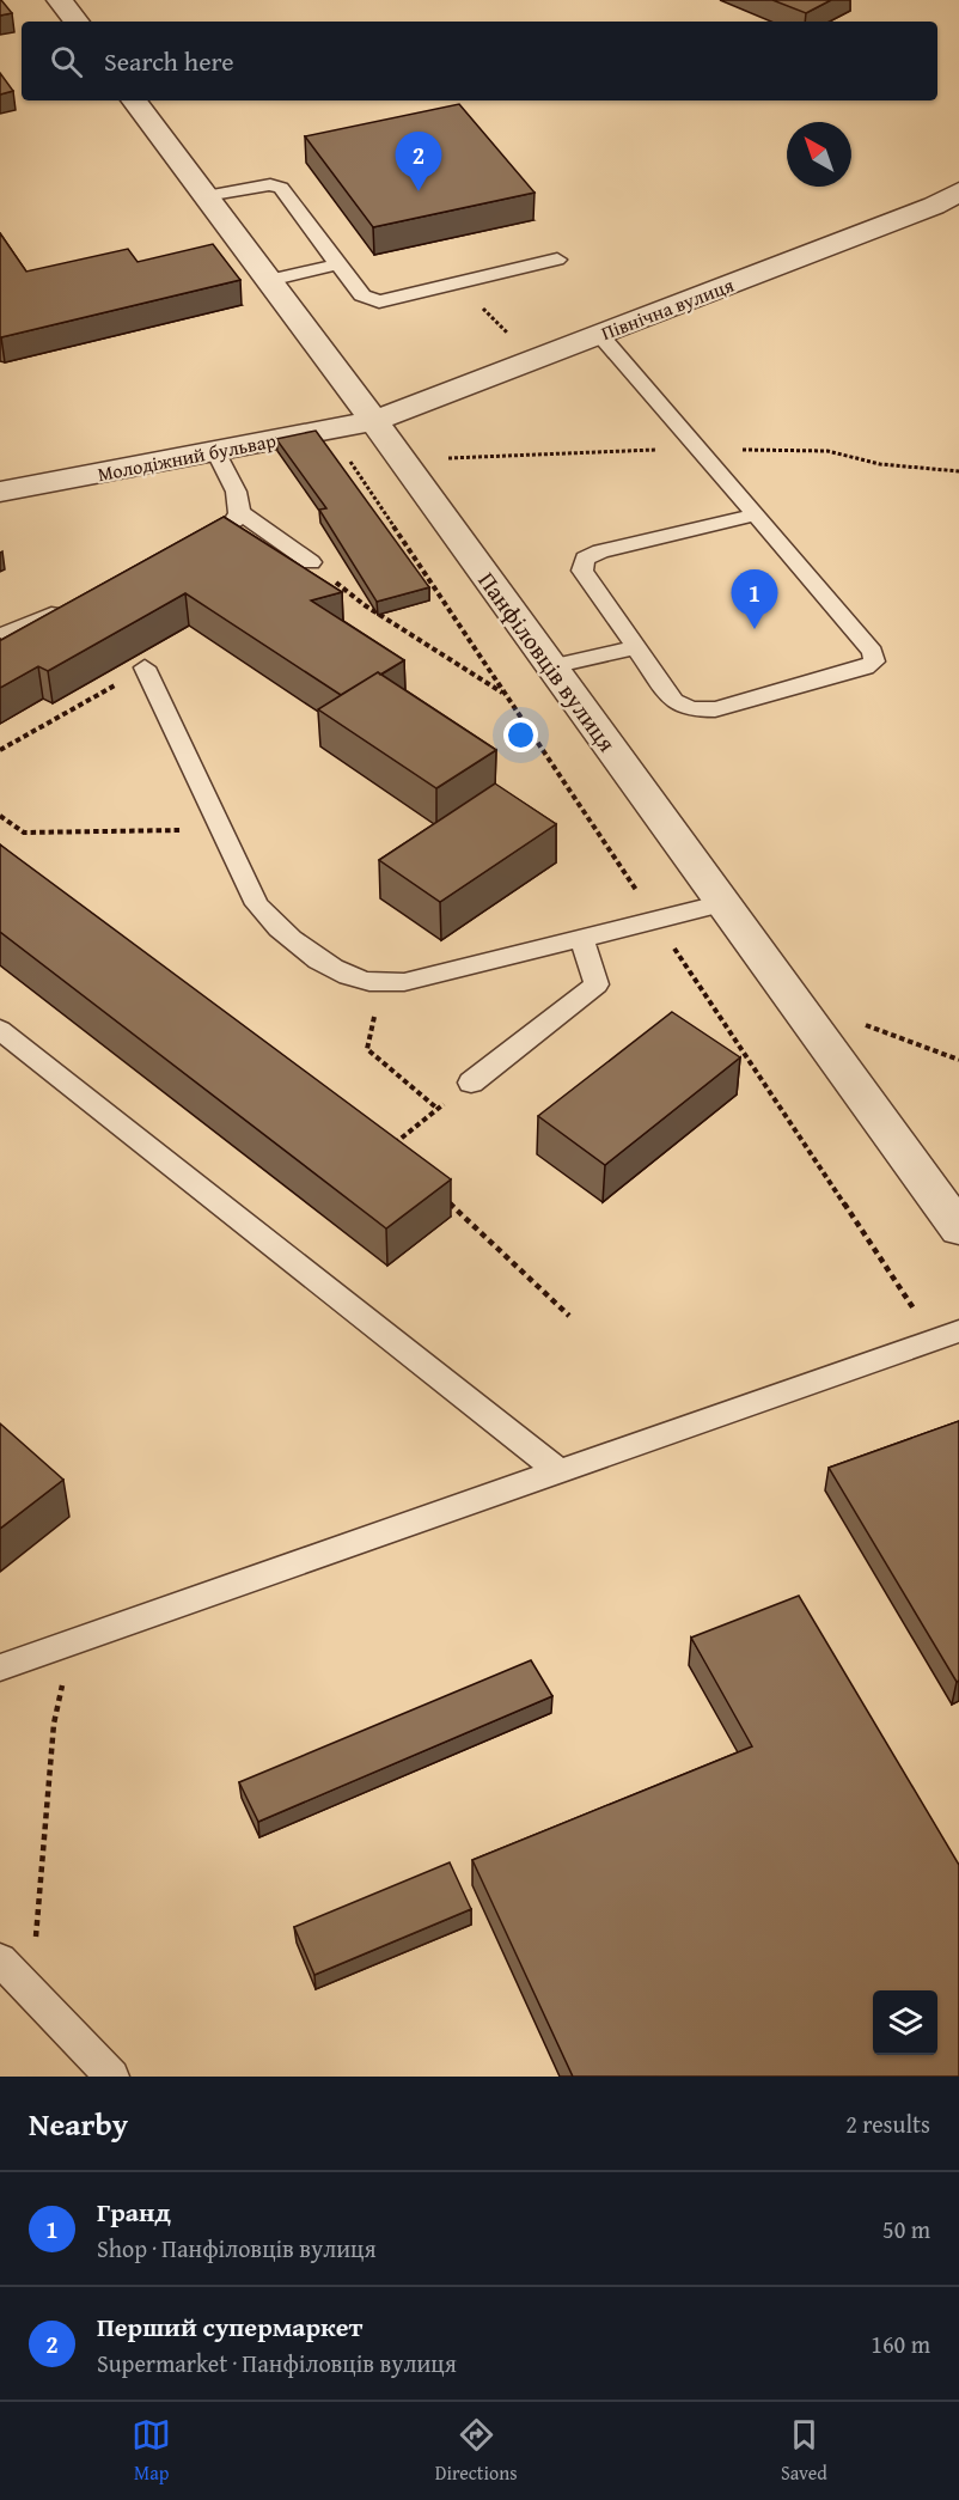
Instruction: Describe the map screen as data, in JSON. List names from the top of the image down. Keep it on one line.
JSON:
{"streets":{"street":["Північна вулиця","Молодіжний бульвар","Панфіловців вулиця"]},"crossings":[["Північна вулиця","Молодіжний бульвар"],["Північна вулиця","Панфіловців вулиця"],["Молодіжний бульвар","Панфіловців вулиця"]],"north":"top left","page":{"search":"Search here","pins":["2","1"],"heading":["Nearby","2 results"],"list":[{"mark":"1","name":"Гранд","note":"Shop · Панфіловців вулиця","value":"50 m"},{"mark":"2","name":"Перший супермаркет","note":"Supermarket · Панфіловців вулиця","value":"160 m"}],"nav":["Map","Directions","Saved"]}}
